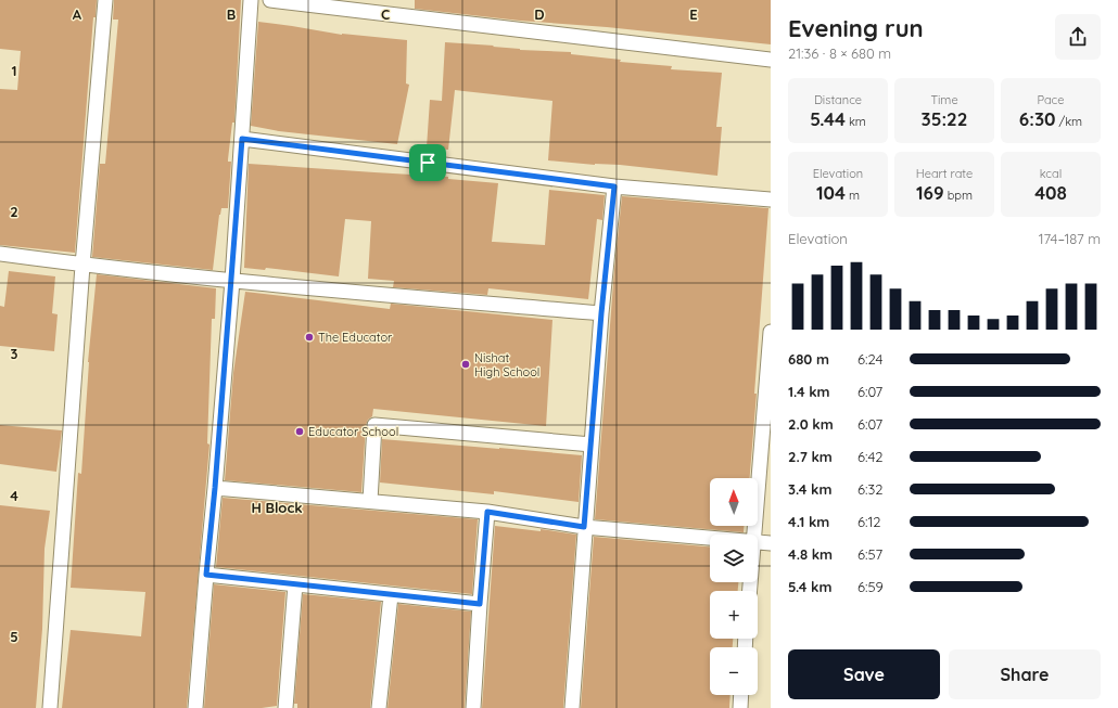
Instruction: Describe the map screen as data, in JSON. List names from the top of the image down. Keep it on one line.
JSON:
{"districts":["H Block"],"places":["The Educator","Nishat High School","Educator School"],"north":"top","page":{"heading":["Evening run","21:36 · 8 × 680 m"],"stats":[["Distance","5.44 km"],["Time","35:22"],["Pace","6:30 /km"],["Elevation","104 m"],["Heart rate","169 bpm"],["kcal","408"]],"chart":["Elevation","174–187 m"],"list":[{"name":"680 m","note":"6:24"},{"name":"1.4 km","note":"6:07"},{"name":"2.0 km","note":"6:07"},{"name":"2.7 km","note":"6:42"},{"name":"3.4 km","note":"6:32"},{"name":"4.1 km","note":"6:12"},{"name":"4.8 km","note":"6:57"},{"name":"5.4 km","note":"6:59"}],"map_buttons":["+","−"],"buttons":["Save","Share"]},"grid":{"columns":["A","B","C","D","E"],"rows":["1","2","3","4","5"]}}
